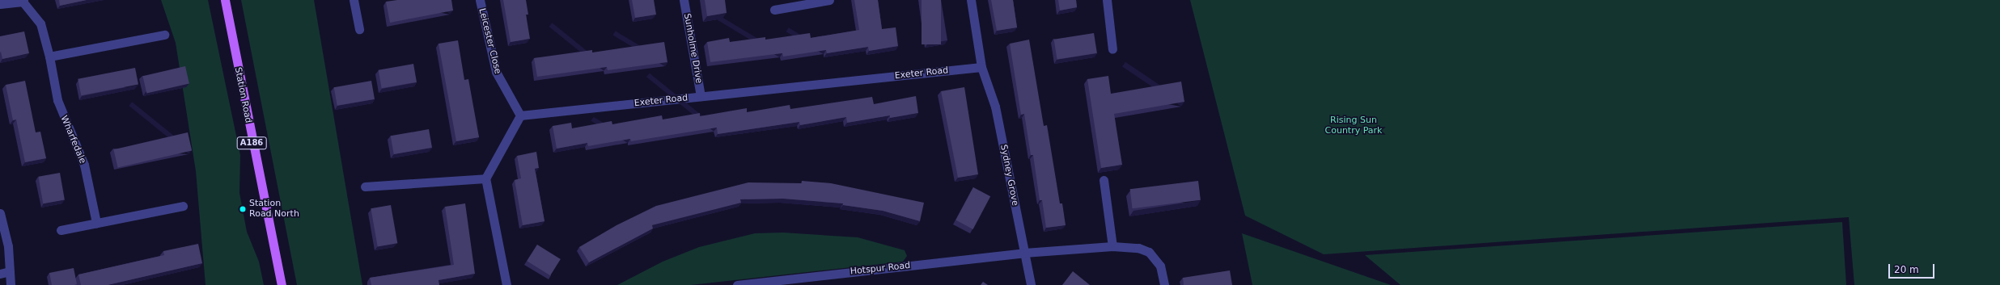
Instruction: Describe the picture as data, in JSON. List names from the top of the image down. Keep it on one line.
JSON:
{"streets":{"main road":["Station Road","A186"],"street":["Leicester Close","Sunholme Drive","Exeter Road","Wharfedale","Sydney Grove","Hotspur Road"]},"crossings":[["Leicester Close","Exeter Road"],["Sunholme Drive","Exeter Road"],["Exeter Road","Sydney Grove"],["Sydney Grove","Hotspur Road"]],"parks":["Rising Sun Country Park"],"places":["Station Road North"],"scale_bar":"20 m"}
